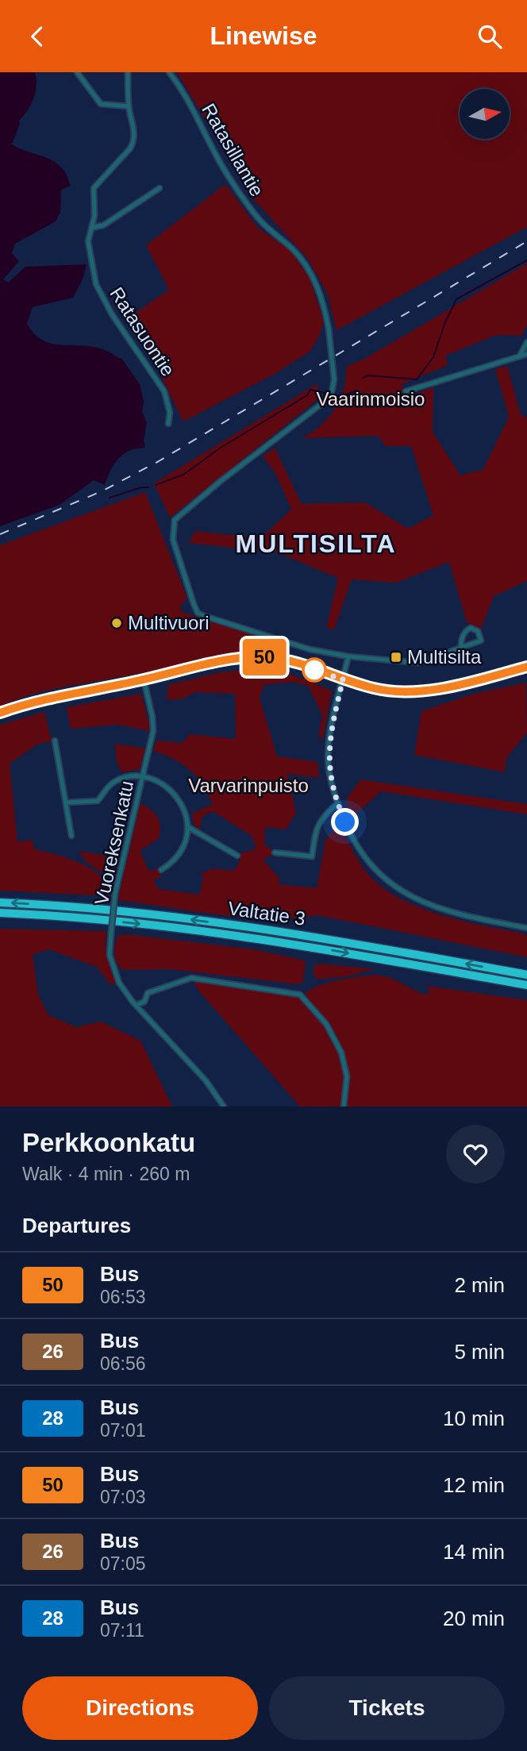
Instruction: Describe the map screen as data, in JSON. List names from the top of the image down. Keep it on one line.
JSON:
{"streets":{"highway":["Valtatie 3"],"street":["Ratasillantie","Ratasuontie","Vuoreksenkatu"]},"districts":["MULTISILTA"],"parks":["Vaarinmoisio","Varvarinpuisto"],"places":{"other":["Multivuori"],"transit":["Multisilta"]},"lines":["bus line 50"],"north":"right","page":{"header":"Linewise","on_map":"50","heading":[["Perkkoonkatu","Walk · 4 min · 260 m"],"Departures"],"list":[{"mark":"50","name":"Bus","note":"06:53","value":"2 min"},{"mark":"26","name":"Bus","note":"06:56","value":"5 min"},{"mark":"28","name":"Bus","note":"07:01","value":"10 min"},{"mark":"50","name":"Bus","note":"07:03","value":"12 min"},{"mark":"26","name":"Bus","note":"07:05","value":"14 min"},{"mark":"28","name":"Bus","note":"07:11","value":"20 min"}],"buttons":["Directions","Tickets"]}}
